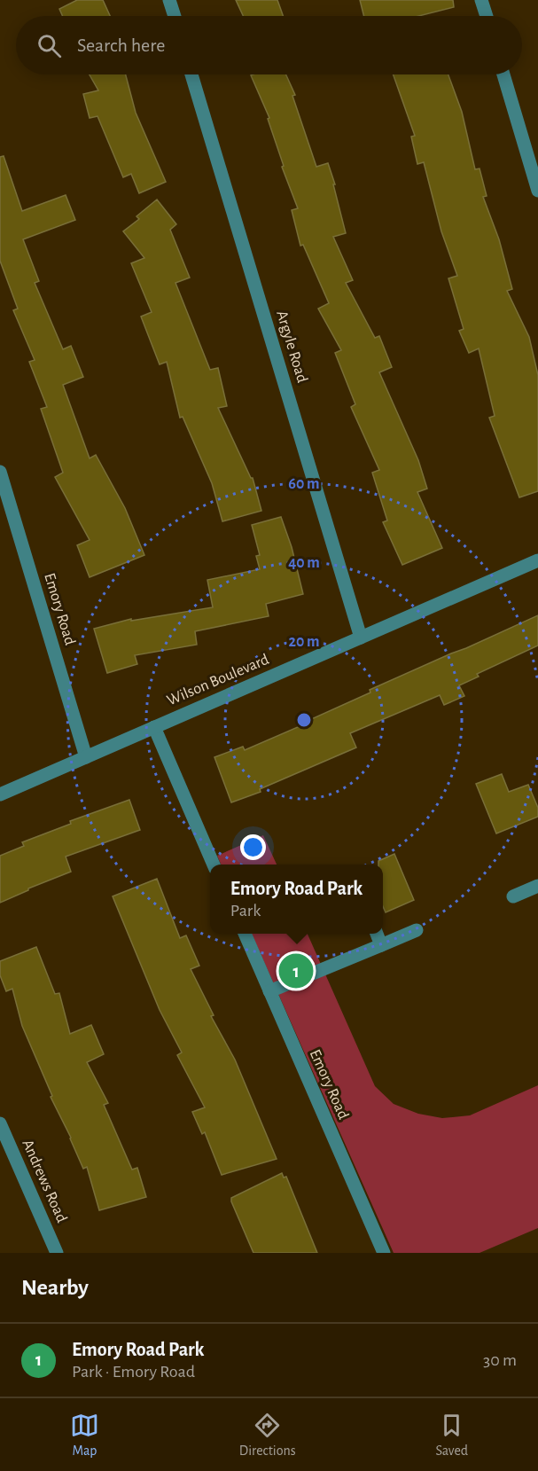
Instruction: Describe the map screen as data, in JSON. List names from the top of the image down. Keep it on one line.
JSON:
{"streets":{"street":["Argyle Road","Emory Road","Wilson Boulevard","Andrews Road"]},"crossings":[["Argyle Road","Wilson Boulevard"],["Emory Road","Wilson Boulevard"]],"page":{"search":"Search here","popup":["Emory Road Park","Park"],"pins":"1","heading":"Nearby","list":[{"mark":"1","name":"Emory Road Park","note":"Park · Emory Road","value":"30 m"}],"nav":["Map","Directions","Saved"]},"rings":["60 m","40 m","20 m"]}
